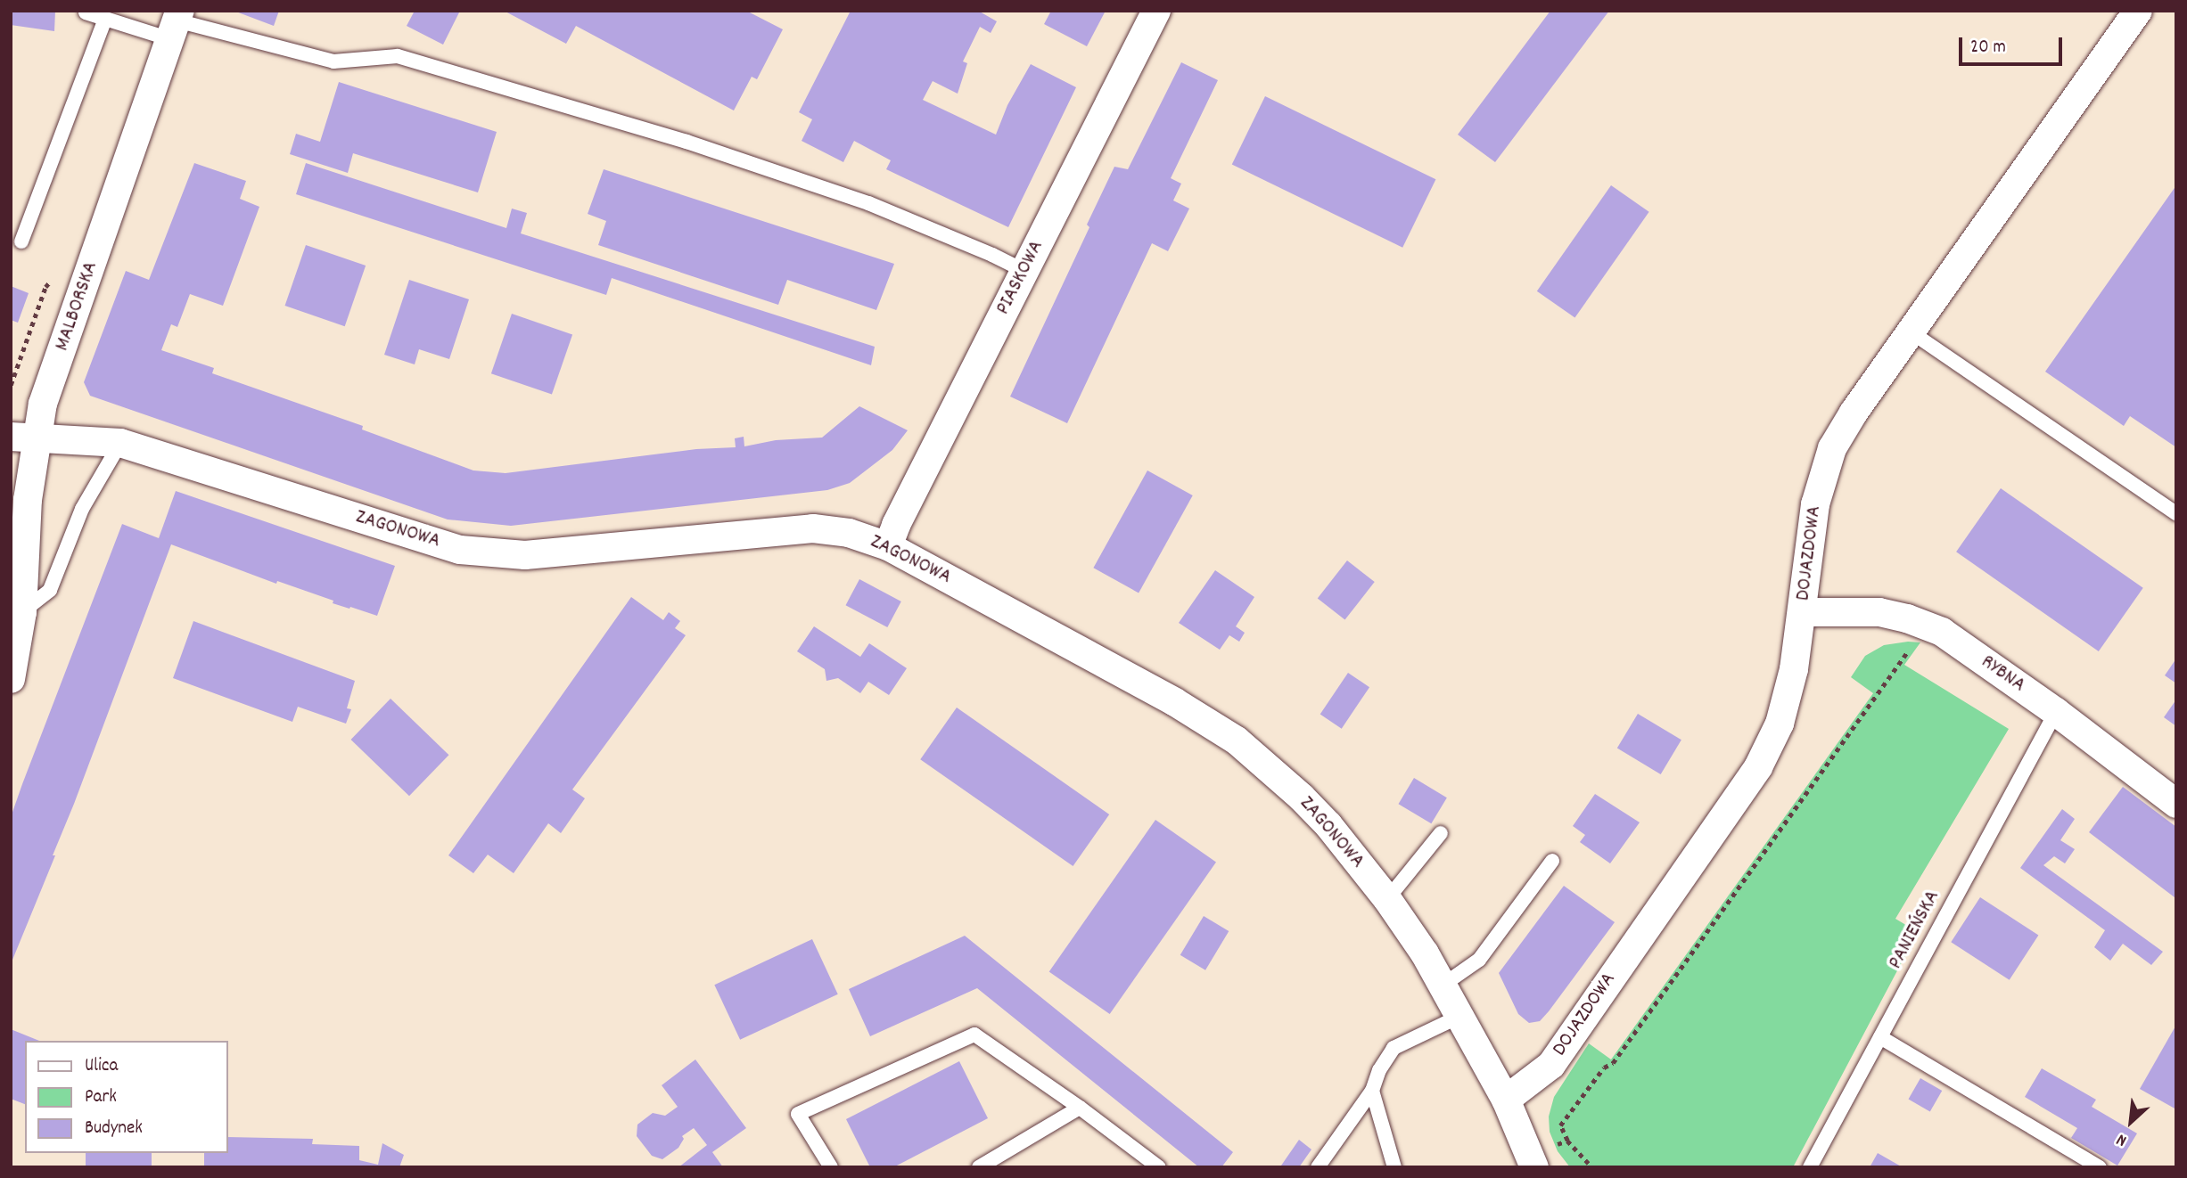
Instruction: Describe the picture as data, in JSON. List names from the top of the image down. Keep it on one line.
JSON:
{"streets":{"street":["PIASKOWA","MALBORSKA","ZAGONOWA","DOJAZDOWA","RYBNA"],"lane":["PANIEŃSKA"]},"crossings":[["PIASKOWA","ZAGONOWA"],["MALBORSKA","ZAGONOWA"],["ZAGONOWA","DOJAZDOWA"],["DOJAZDOWA","RYBNA"],["RYBNA","PANIEŃSKA"]],"legend":["Ulica","Park","Budynek"],"scale_bar":"20 m","north":"bottom left"}
